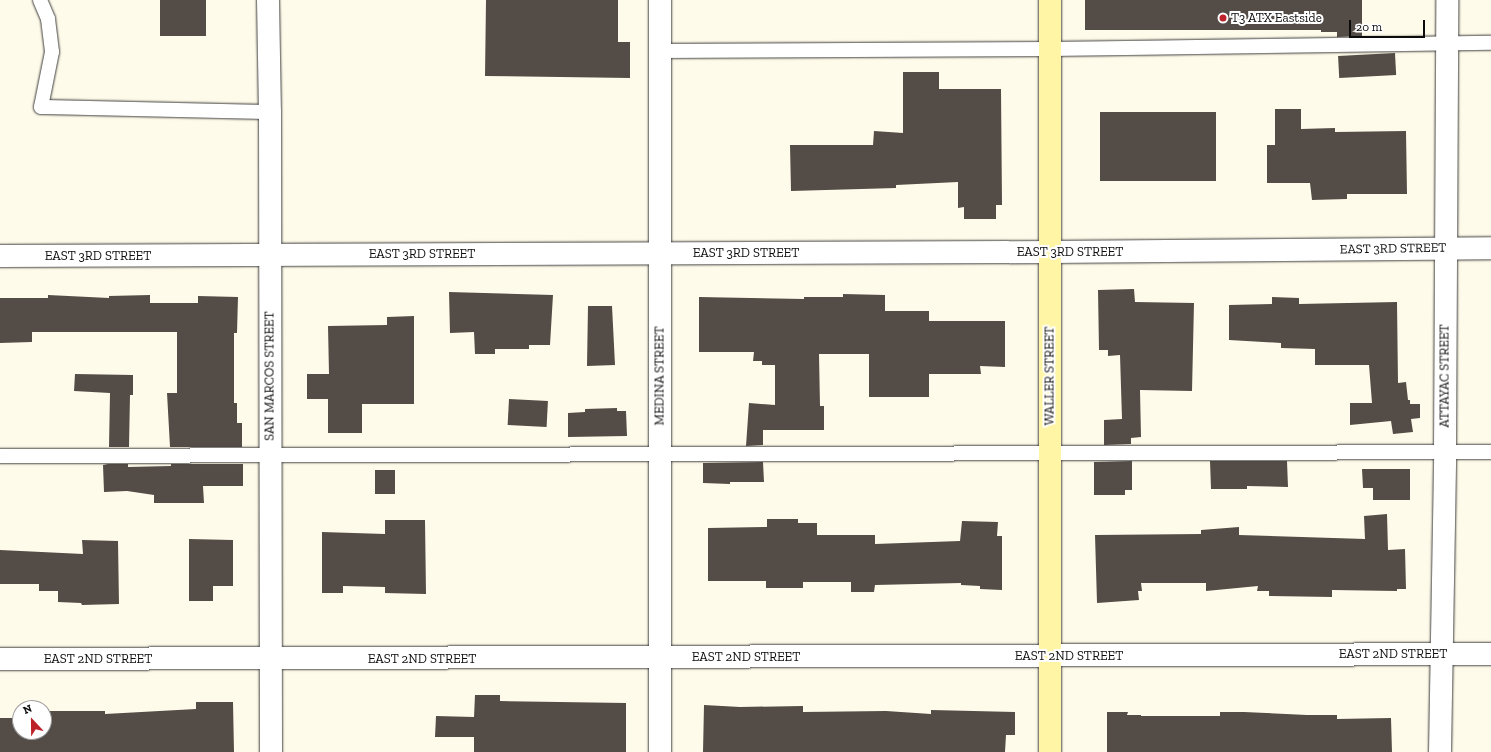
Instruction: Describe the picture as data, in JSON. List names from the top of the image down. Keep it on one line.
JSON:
{"streets":{"street":["EAST 3RD STREET","SAN MARCOS STREET","MEDINA STREET","WALLER STREET","ATTAYAC STREET","EAST 2ND STREET"]},"crossings":[["EAST 3RD STREET","SAN MARCOS STREET"],["EAST 3RD STREET","MEDINA STREET"],["EAST 3RD STREET","WALLER STREET"],["EAST 3RD STREET","ATTAYAC STREET"],["SAN MARCOS STREET","EAST 2ND STREET"],["MEDINA STREET","EAST 2ND STREET"],["WALLER STREET","EAST 2ND STREET"],["ATTAYAC STREET","EAST 2ND STREET"]],"places":["T3 ATX Eastside"],"scale_bar":"20 m","north":"top"}
